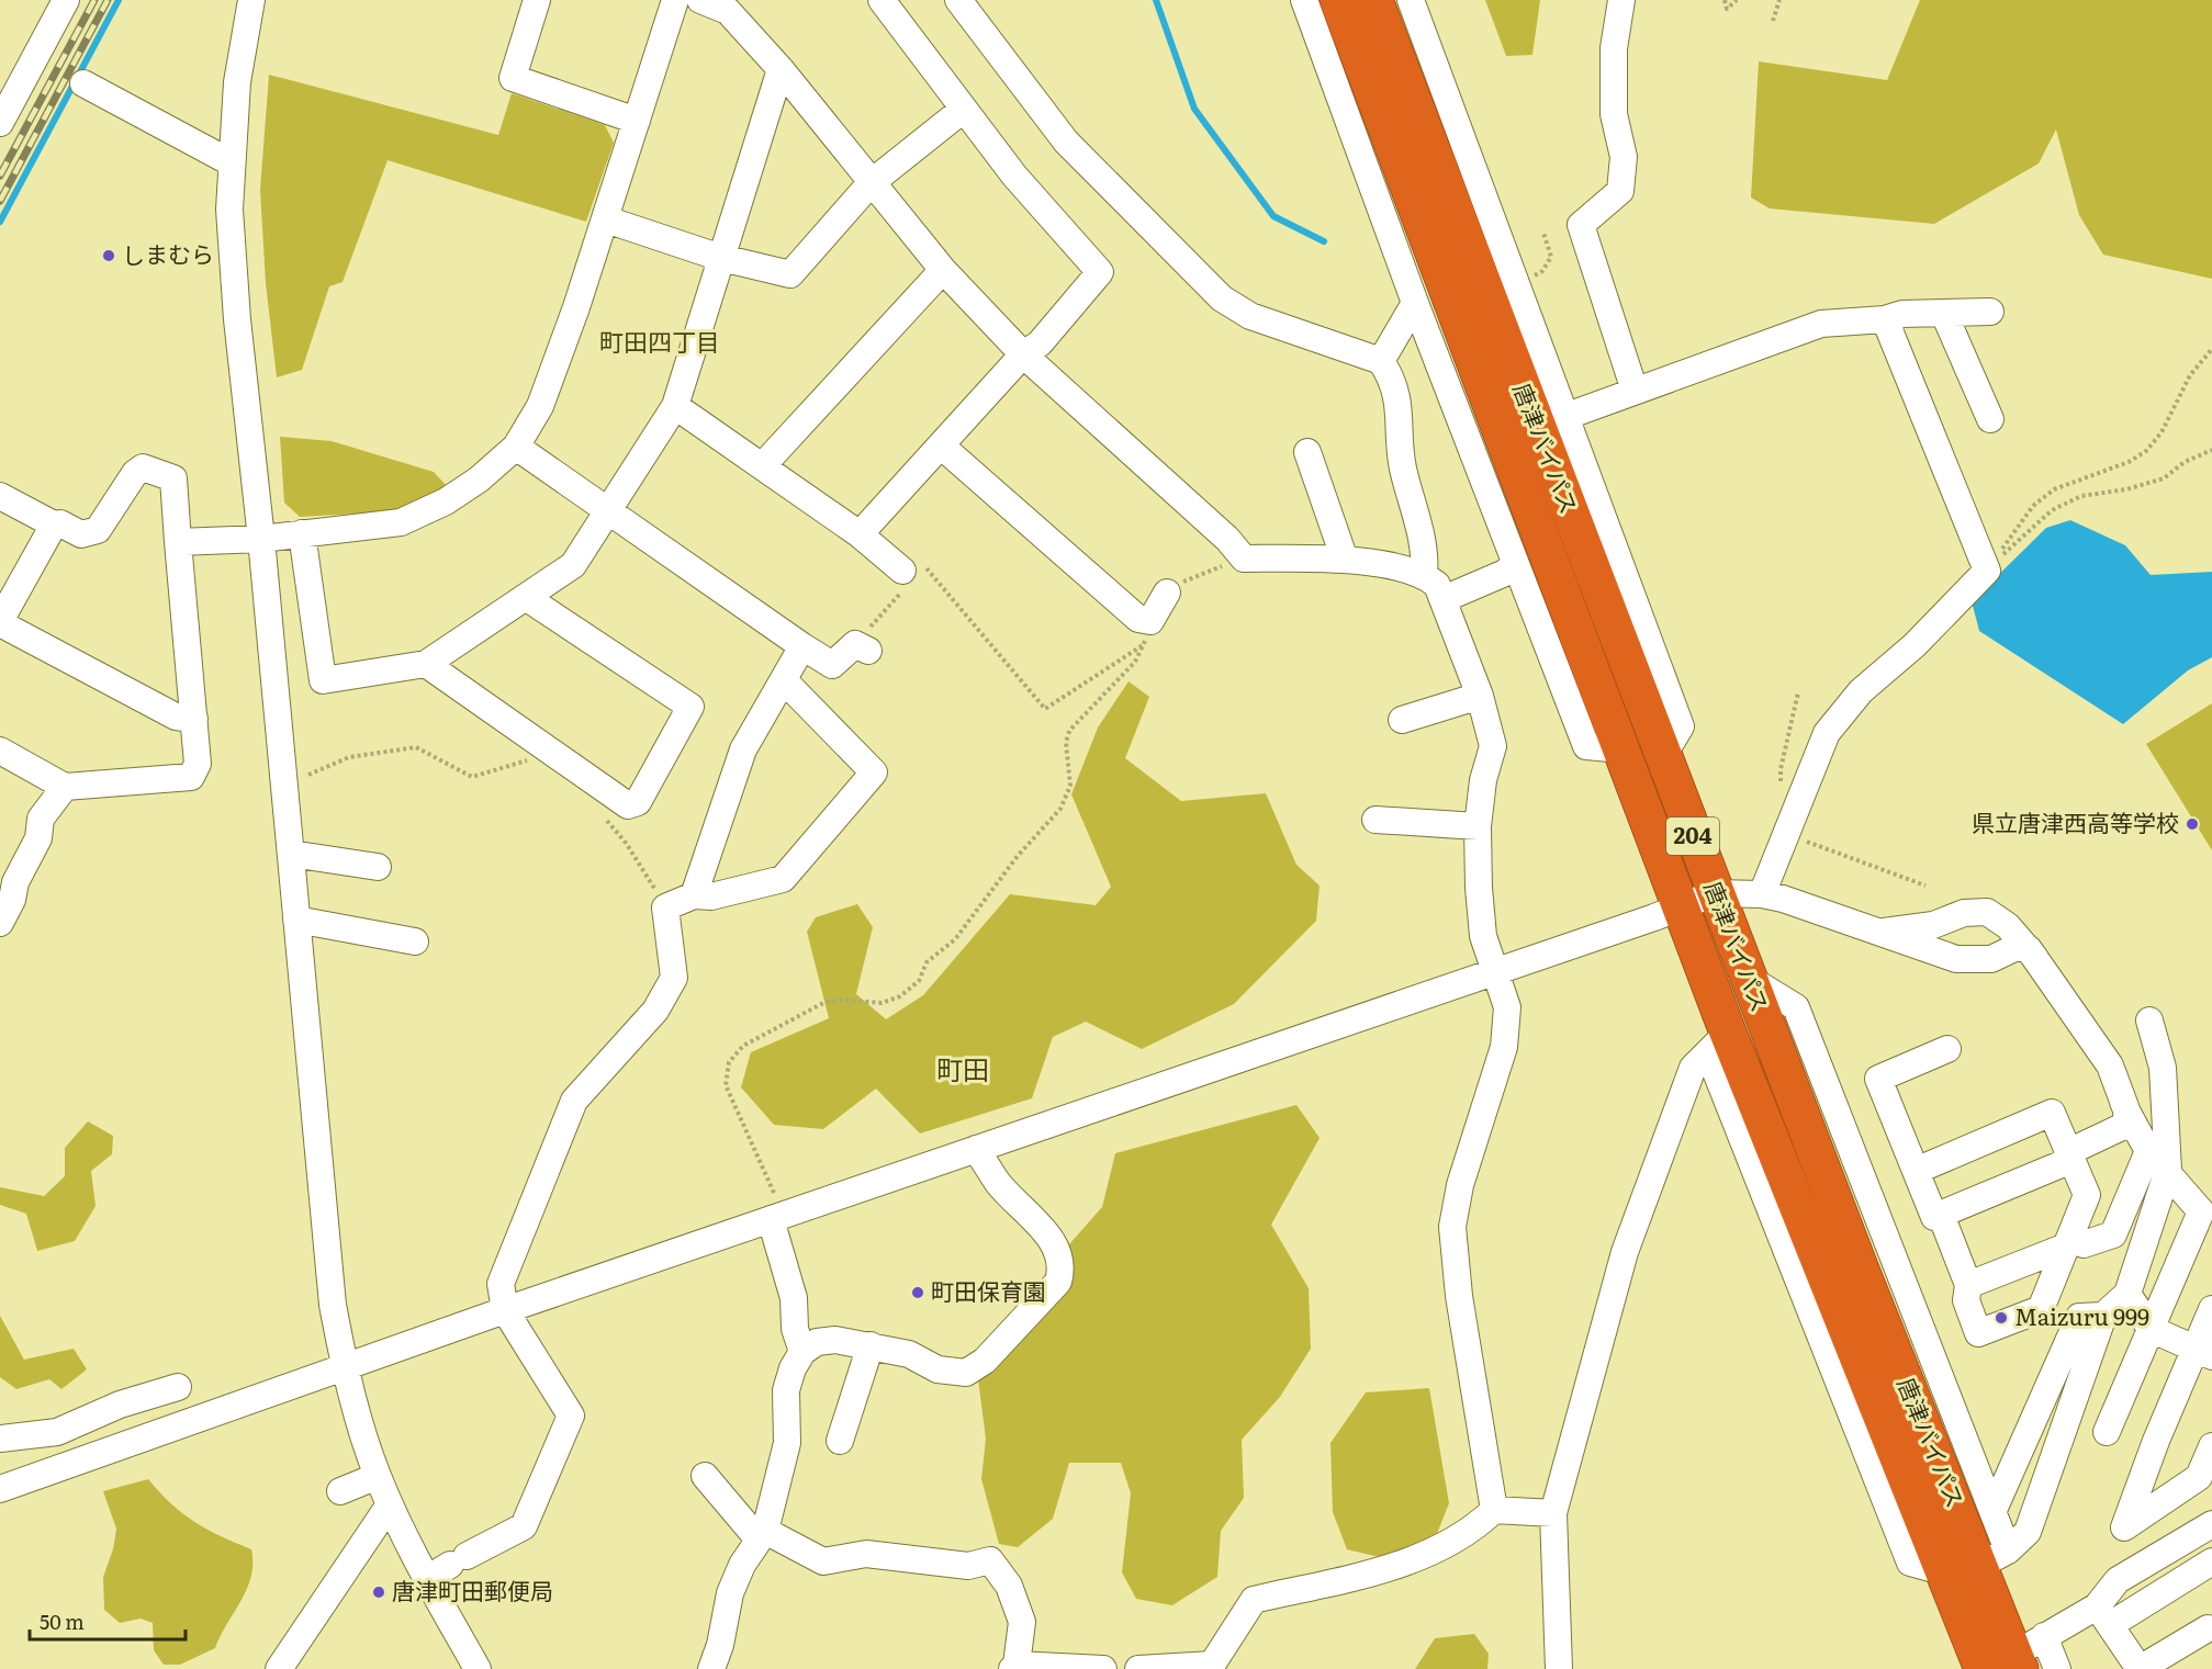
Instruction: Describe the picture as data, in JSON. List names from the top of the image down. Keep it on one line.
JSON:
{"streets":{"highway":["唐津バイパス","204"]},"districts":["町田四丁目","町田"],"places":["しまむら","県立唐津西高等学校","町田保育園","Maizuru 999","唐津町田郵便局"],"scale_bar":"50 m"}
